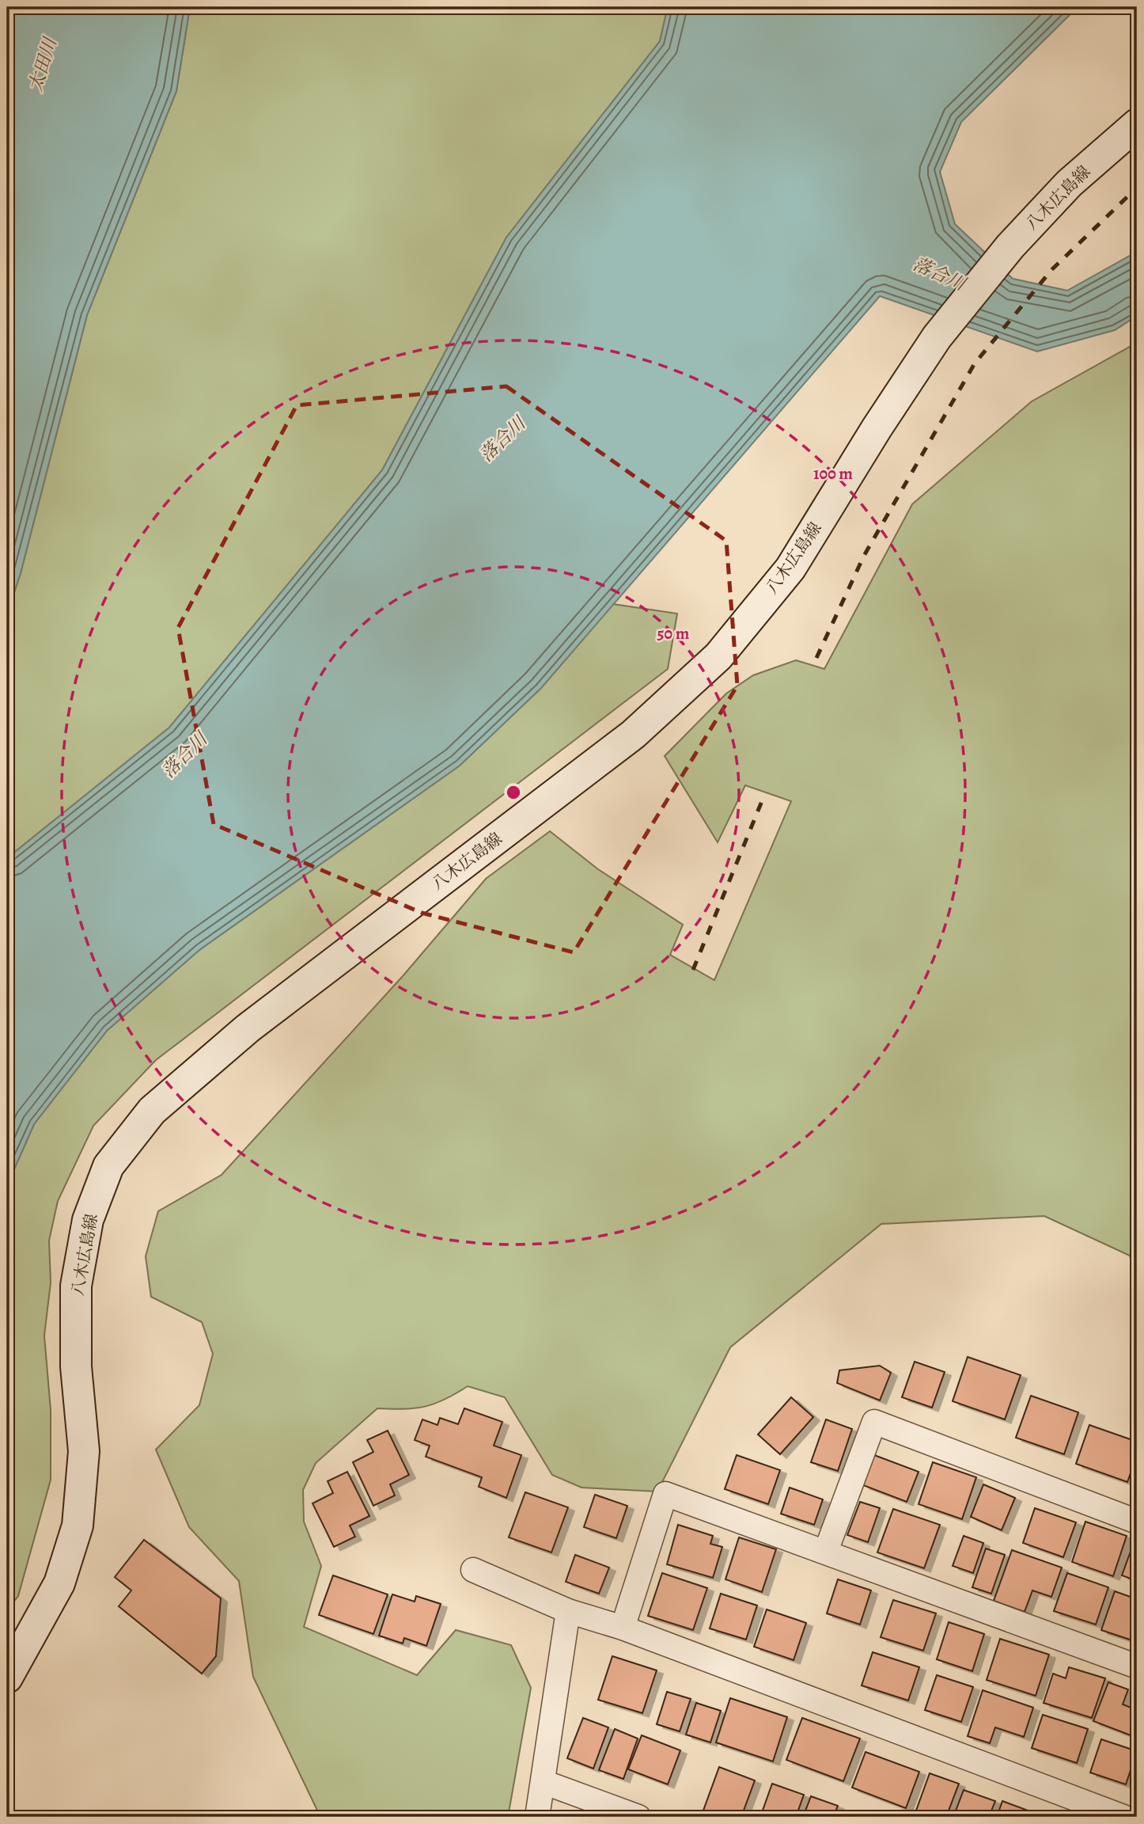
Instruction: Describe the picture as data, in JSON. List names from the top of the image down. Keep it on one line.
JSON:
{"streets":{"main road":["八木広島線"]},"water":["太田川","落合川"],"rings":["100 m","50 m"]}
